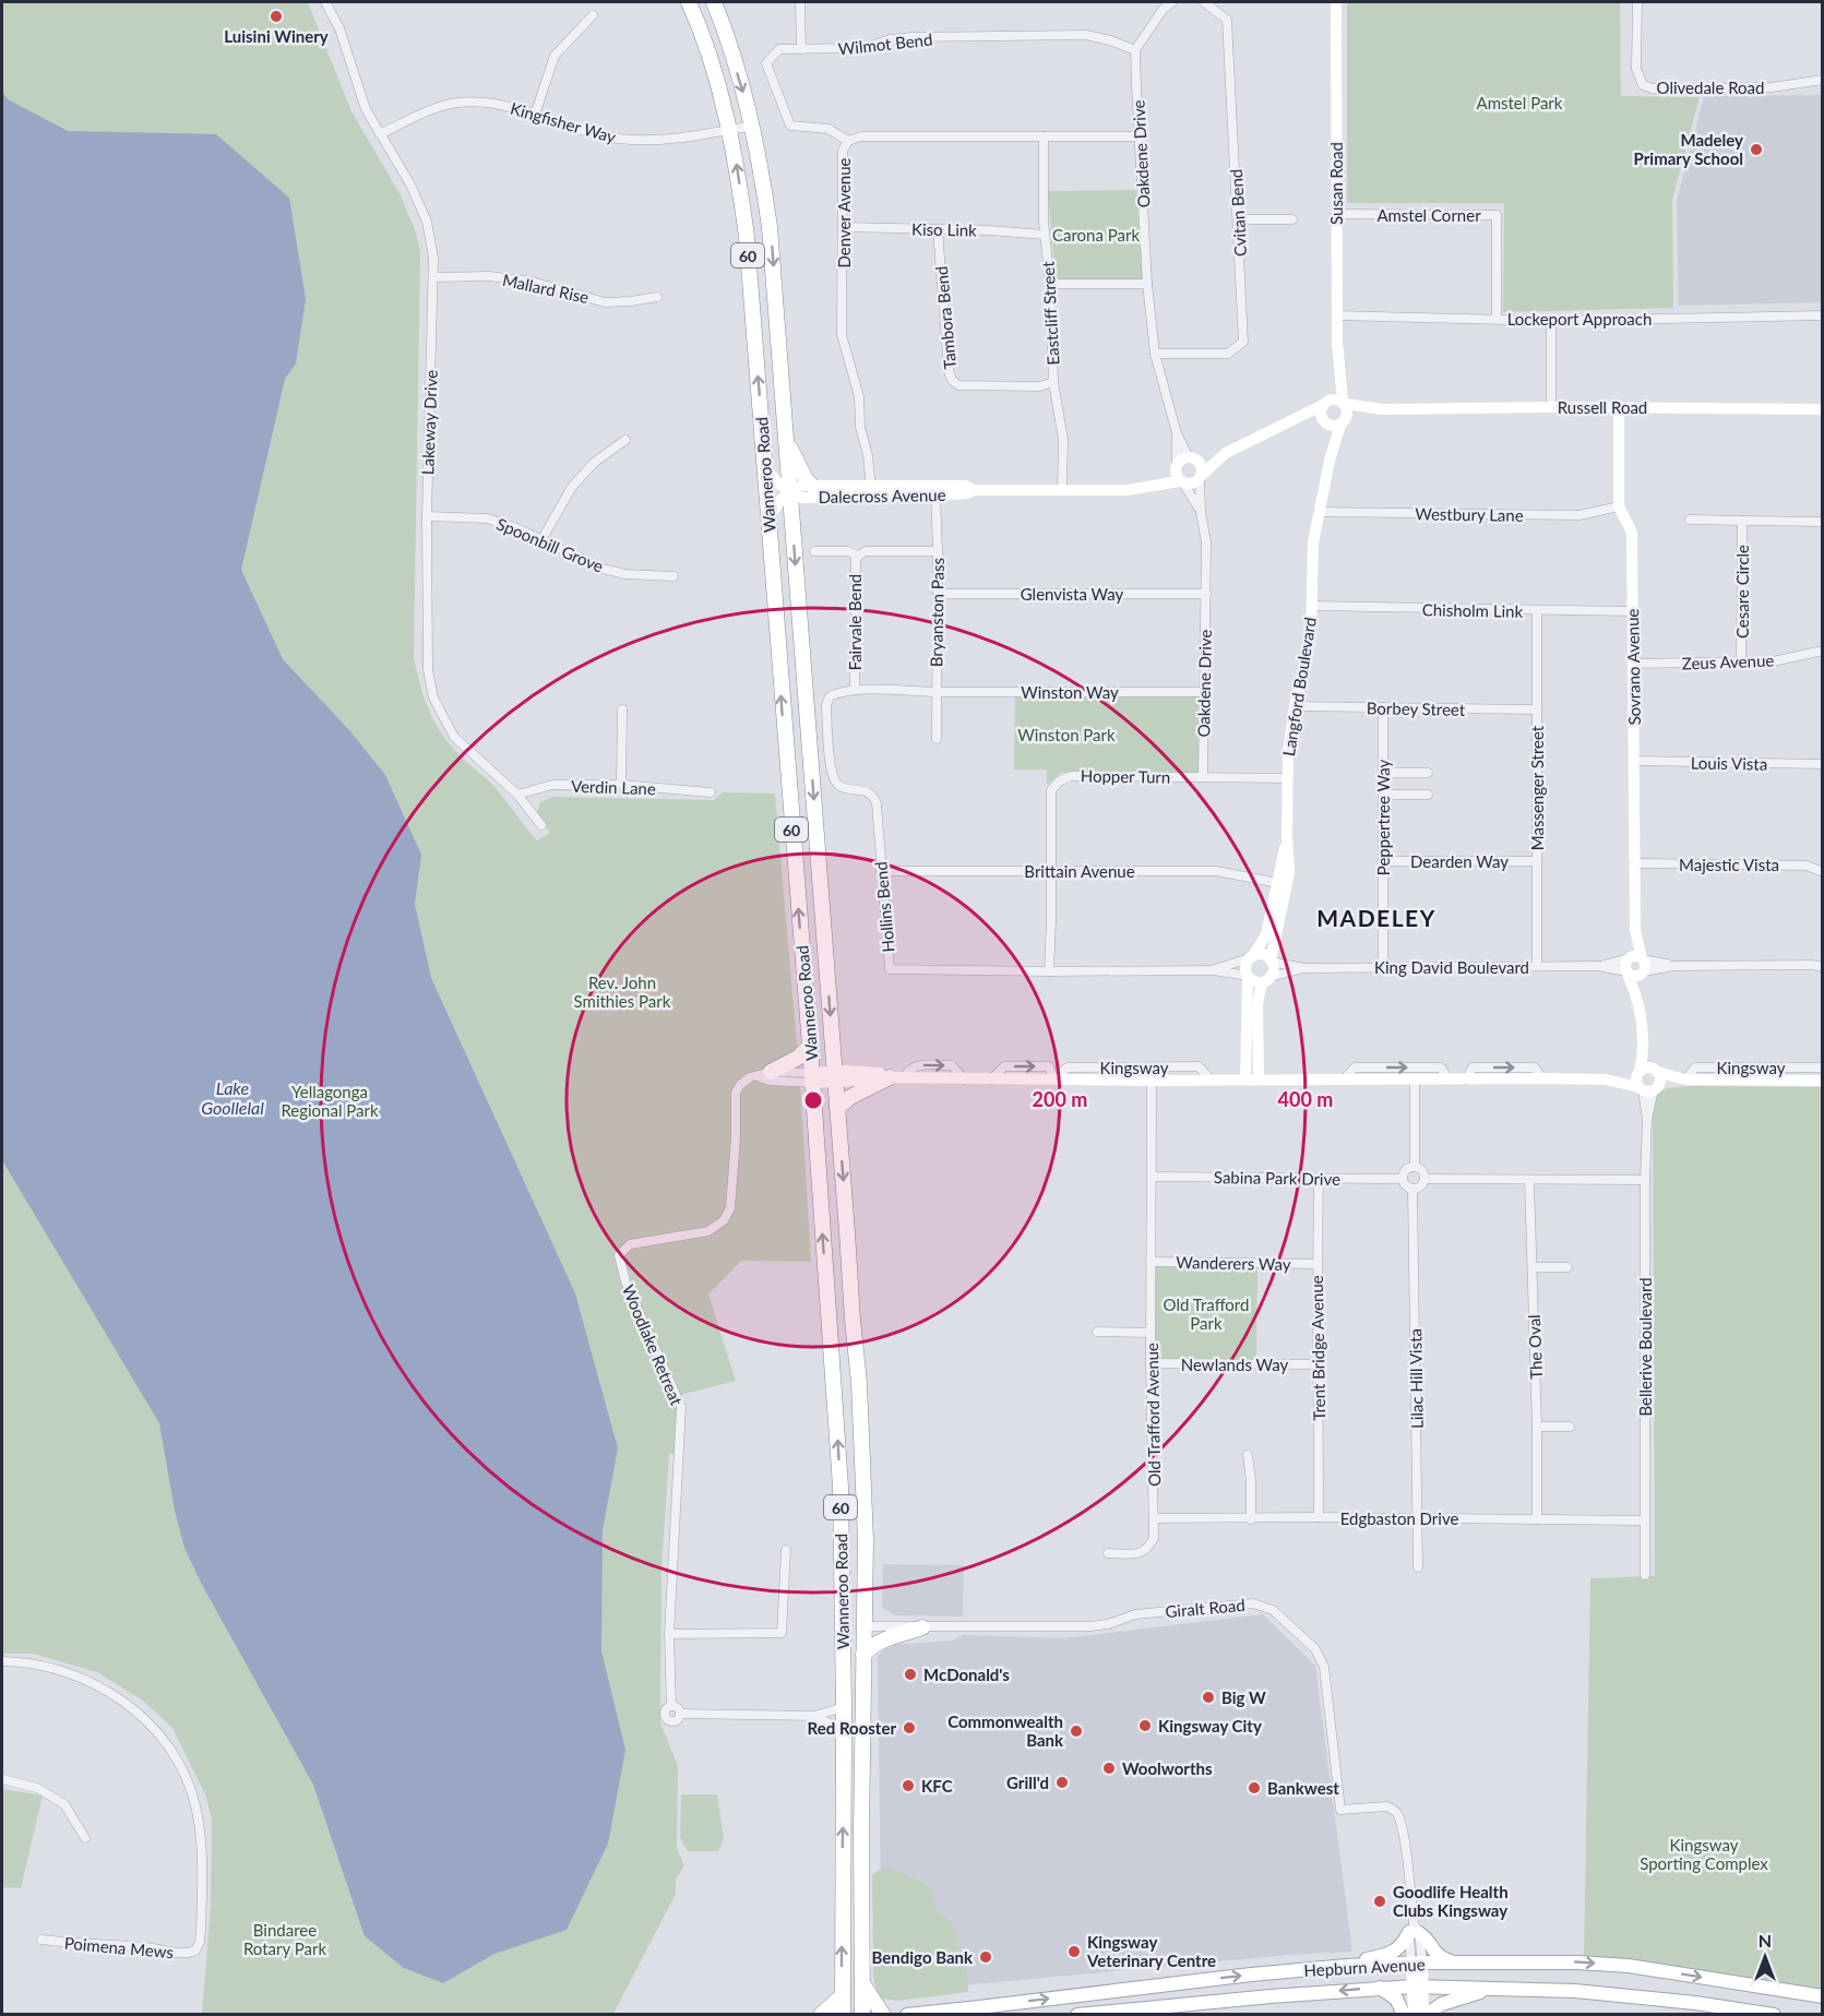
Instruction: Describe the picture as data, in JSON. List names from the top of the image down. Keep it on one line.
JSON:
{"streets":{"highway":["60","Wanneroo Road"],"main road":["Hepburn Avenue"],"street":["Wilmot Bend","Olivedale Road","Kingfisher Way","Oakdene Drive","Susan Road","Denver Avenue","Cvitan Bend","Amstel Corner","Kiso Link","Mallard Rise","Eastcliff Street","Tambora Bend","Lockeport Approach","Russell Road","Lakeway Drive","Dalecross Avenue","Westbury Lane","Spoonbill Grove","Cesare Circle","Glenvista Way","Chisholm Link","Bryanston Pass","Fairvale Bend","Zeus Avenue","Sovrano Avenue","Langford Boulevard","Winston Way","Borbey Street","Louis Vista","Hopper Turn","Verdin Lane","Massenger Street","Peppertree Way","Dearden Way","Majestic Vista","Brittain Avenue","Hollins Bend","King David Boulevard","Kingsway","Sabina Park Drive","Wanderers Way","Woodlake Retreat","The Oval","Bellerive Boulevard","Trent Bridge Avenue","Newlands Way","Lilac Hill Vista","Old Trafford Avenue","Edgbaston Drive","Giralt Road","Poimena Mews"]},"crossings":[["Wilmot Bend","Oakdene Drive"],["Wilmot Bend","Denver Avenue"],["Kingfisher Way","Lakeway Drive"],["Kingfisher Way","Wanneroo Road"],["Oakdene Drive","Denver Avenue"],["Oakdene Drive","Cvitan Bend"],["Oakdene Drive","Dalecross Avenue"],["Oakdene Drive","Glenvista Way"],["Oakdene Drive","Winston Way"],["Oakdene Drive","Hopper Turn"],["Susan Road","Amstel Corner"],["Susan Road","Lockeport Approach"],["Susan Road","Russell Road"],["Susan Road","Langford Boulevard"],["Denver Avenue","Kiso Link"],["Denver Avenue","Eastcliff Street"],["Denver Avenue","Dalecross Avenue"],["Amstel Corner","Lockeport Approach"],["Kiso Link","Eastcliff Street"],["Kiso Link","Tambora Bend"],["Mallard Rise","Lakeway Drive"],["Eastcliff Street","Tambora Bend"],["Eastcliff Street","Dalecross Avenue"],["Russell Road","Sovrano Avenue"],["Russell Road","Langford Boulevard"],["Lakeway Drive","Spoonbill Grove"],["Lakeway Drive","Verdin Lane"],["Wanneroo Road","Dalecross Avenue"],["Wanneroo Road","Kingsway"],["Wanneroo Road","Giralt Road"],["Dalecross Avenue","Bryanston Pass"],["Westbury Lane","Sovrano Avenue"],["Westbury Lane","Langford Boulevard"],["Cesare Circle","Zeus Avenue"],["Glenvista Way","Bryanston Pass"],["Chisholm Link","Sovrano Avenue"],["Chisholm Link","Langford Boulevard"],["Chisholm Link","Massenger Street"],["Bryanston Pass","Fairvale Bend"],["Bryanston Pass","Winston Way"],["Bryanston Pass","Hollins Bend"],["Fairvale Bend","Hollins Bend"],["Zeus Avenue","Sovrano Avenue"],["Sovrano Avenue","Louis Vista"],["Sovrano Avenue","Majestic Vista"],["Sovrano Avenue","King David Boulevard"],["Sovrano Avenue","Kingsway"],["Sovrano Avenue","Bellerive Boulevard"],["Langford Boulevard","Borbey Street"],["Langford Boulevard","Hopper Turn"],["Langford Boulevard","Brittain Avenue"],["Langford Boulevard","Hollins Bend"],["Langford Boulevard","King David Boulevard"],["Winston Way","Hollins Bend"],["Borbey Street","Massenger Street"],["Borbey Street","Peppertree Way"],["Hopper Turn","Brittain Avenue"],["Hopper Turn","Hollins Bend"],["Massenger Street","Dearden Way"],["Massenger Street","King David Boulevard"],["Peppertree Way","Dearden Way"],["Peppertree Way","King David Boulevard"],["Brittain Avenue","Hollins Bend"],["Hollins Bend","King David Boulevard"],["Kingsway","Bellerive Boulevard"],["Kingsway","Old Trafford Avenue"],["Sabina Park Drive","Trent Bridge Avenue"],["Sabina Park Drive","Lilac Hill Vista"],["Sabina Park Drive","Old Trafford Avenue"],["Wanderers Way","Trent Bridge Avenue"],["Wanderers Way","Old Trafford Avenue"],["The Oval","Edgbaston Drive"],["Bellerive Boulevard","Edgbaston Drive"],["Trent Bridge Avenue","Newlands Way"],["Trent Bridge Avenue","Edgbaston Drive"],["Newlands Way","Old Trafford Avenue"],["Lilac Hill Vista","Edgbaston Drive"],["Old Trafford Avenue","Edgbaston Drive"],["Giralt Road","Hepburn Avenue"]],"districts":["MADELEY"],"water":["Lake Goollelal"],"parks":["Amstel Park","Carona Park","Winston Park","Rev. John Smithies Park","Yellagonga Regional Park","Old Trafford Park","Kingsway Sporting Complex","Bindaree Rotary Park"],"places":["Luisini Winery","Madeley Primary School","McDonald's","Big W","Kingsway City","Red Rooster","Commonwealth Bank","Woolworths","Grill'd","KFC","Bankwest","Goodlife Health Clubs Kingsway","Kingsway Veterinary Centre","Bendigo Bank"],"north":"top","rings":["200 m","400 m"]}
